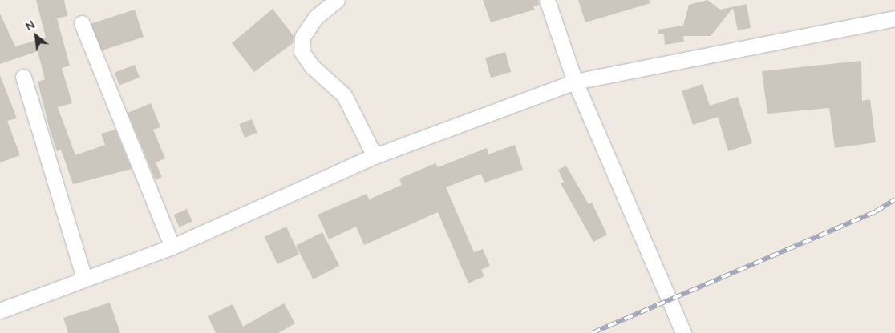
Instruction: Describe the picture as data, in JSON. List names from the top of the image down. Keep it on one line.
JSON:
{"north":"top left"}
